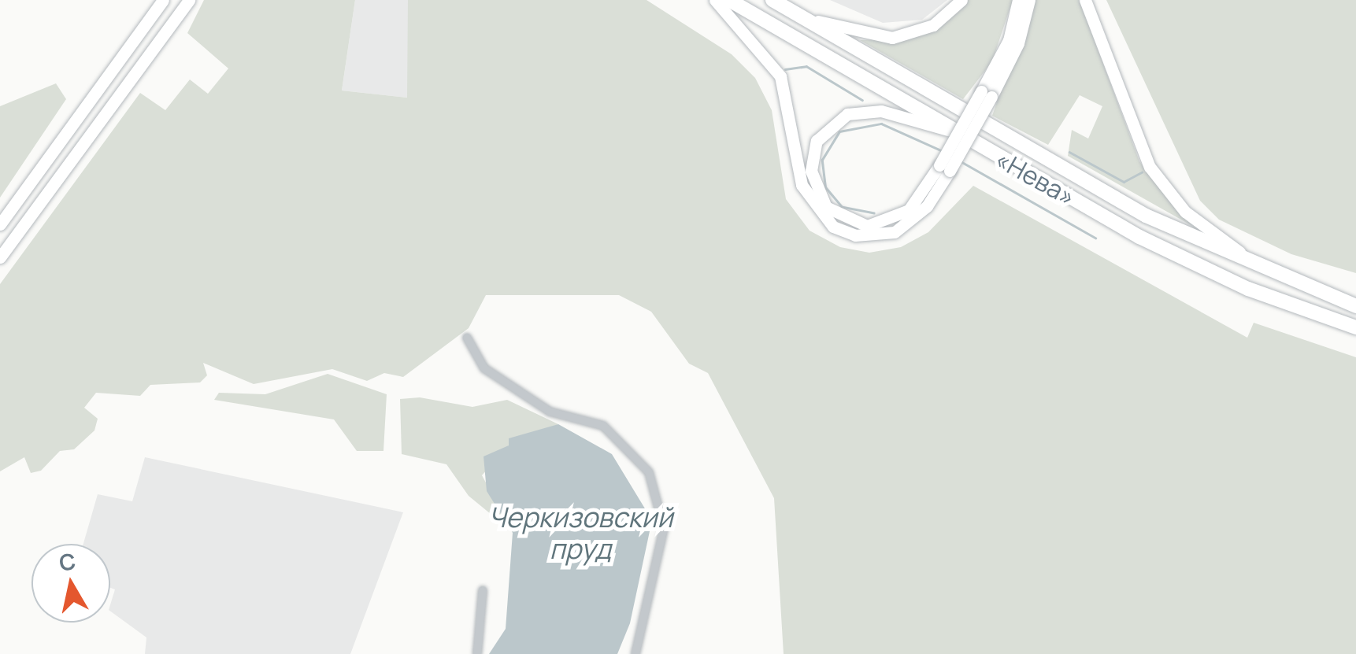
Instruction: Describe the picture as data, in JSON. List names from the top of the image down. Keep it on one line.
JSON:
{"streets":{"highway":["«Нева»"]},"water":["Черкизовский пруд"],"north":"top"}
